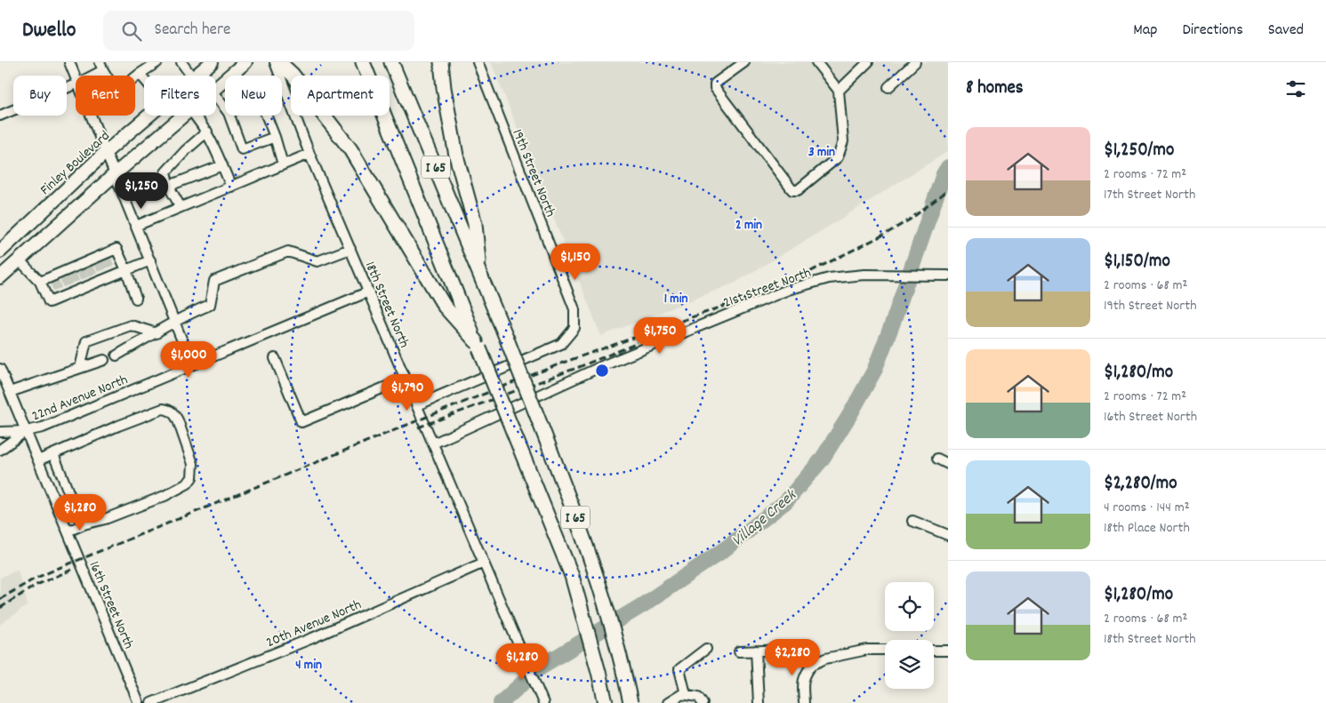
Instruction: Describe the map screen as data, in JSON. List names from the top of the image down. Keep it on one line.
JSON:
{"streets":{"highway":["I 65"],"main road":["Finley Boulevard"],"street":["19th Street North","21st Street North","18th Street North","22nd Avenue North","16th Street North","20th Avenue North"]},"crossings":[["19th Street North","18th Street North"],["21st Street North","18th Street North"],["18th Street North","22nd Avenue North"],["18th Street North","20th Avenue North"],["22nd Avenue North","16th Street North"]],"water":["Village Creek"],"page":{"header":"Dwello","search":"Search here","nav":["Map","Directions","Saved"],"heading":"8 homes","chip":["Buy","Rent","Filters","New","Apartment"],"list":[{"name":"$1,250/mo","note":"2 rooms · 72 m² · 17th Street North"},{"name":"$1,150/mo","note":"2 rooms · 68 m² · 19th Street North"},{"name":"$1,280/mo","note":"2 rooms · 72 m² · 16th Street North"},{"name":"$2,280/mo","note":"4 rooms · 144 m² · 18th Place North"},{"name":"$1,280/mo","note":"2 rooms · 68 m² · 18th Street North"}],"price":["$1,250","$1,150","$1,750","$1,000","$1,790","$1,280","$2,280","$1,280"]},"rings":["3 min","2 min","1 min","4 min"]}
